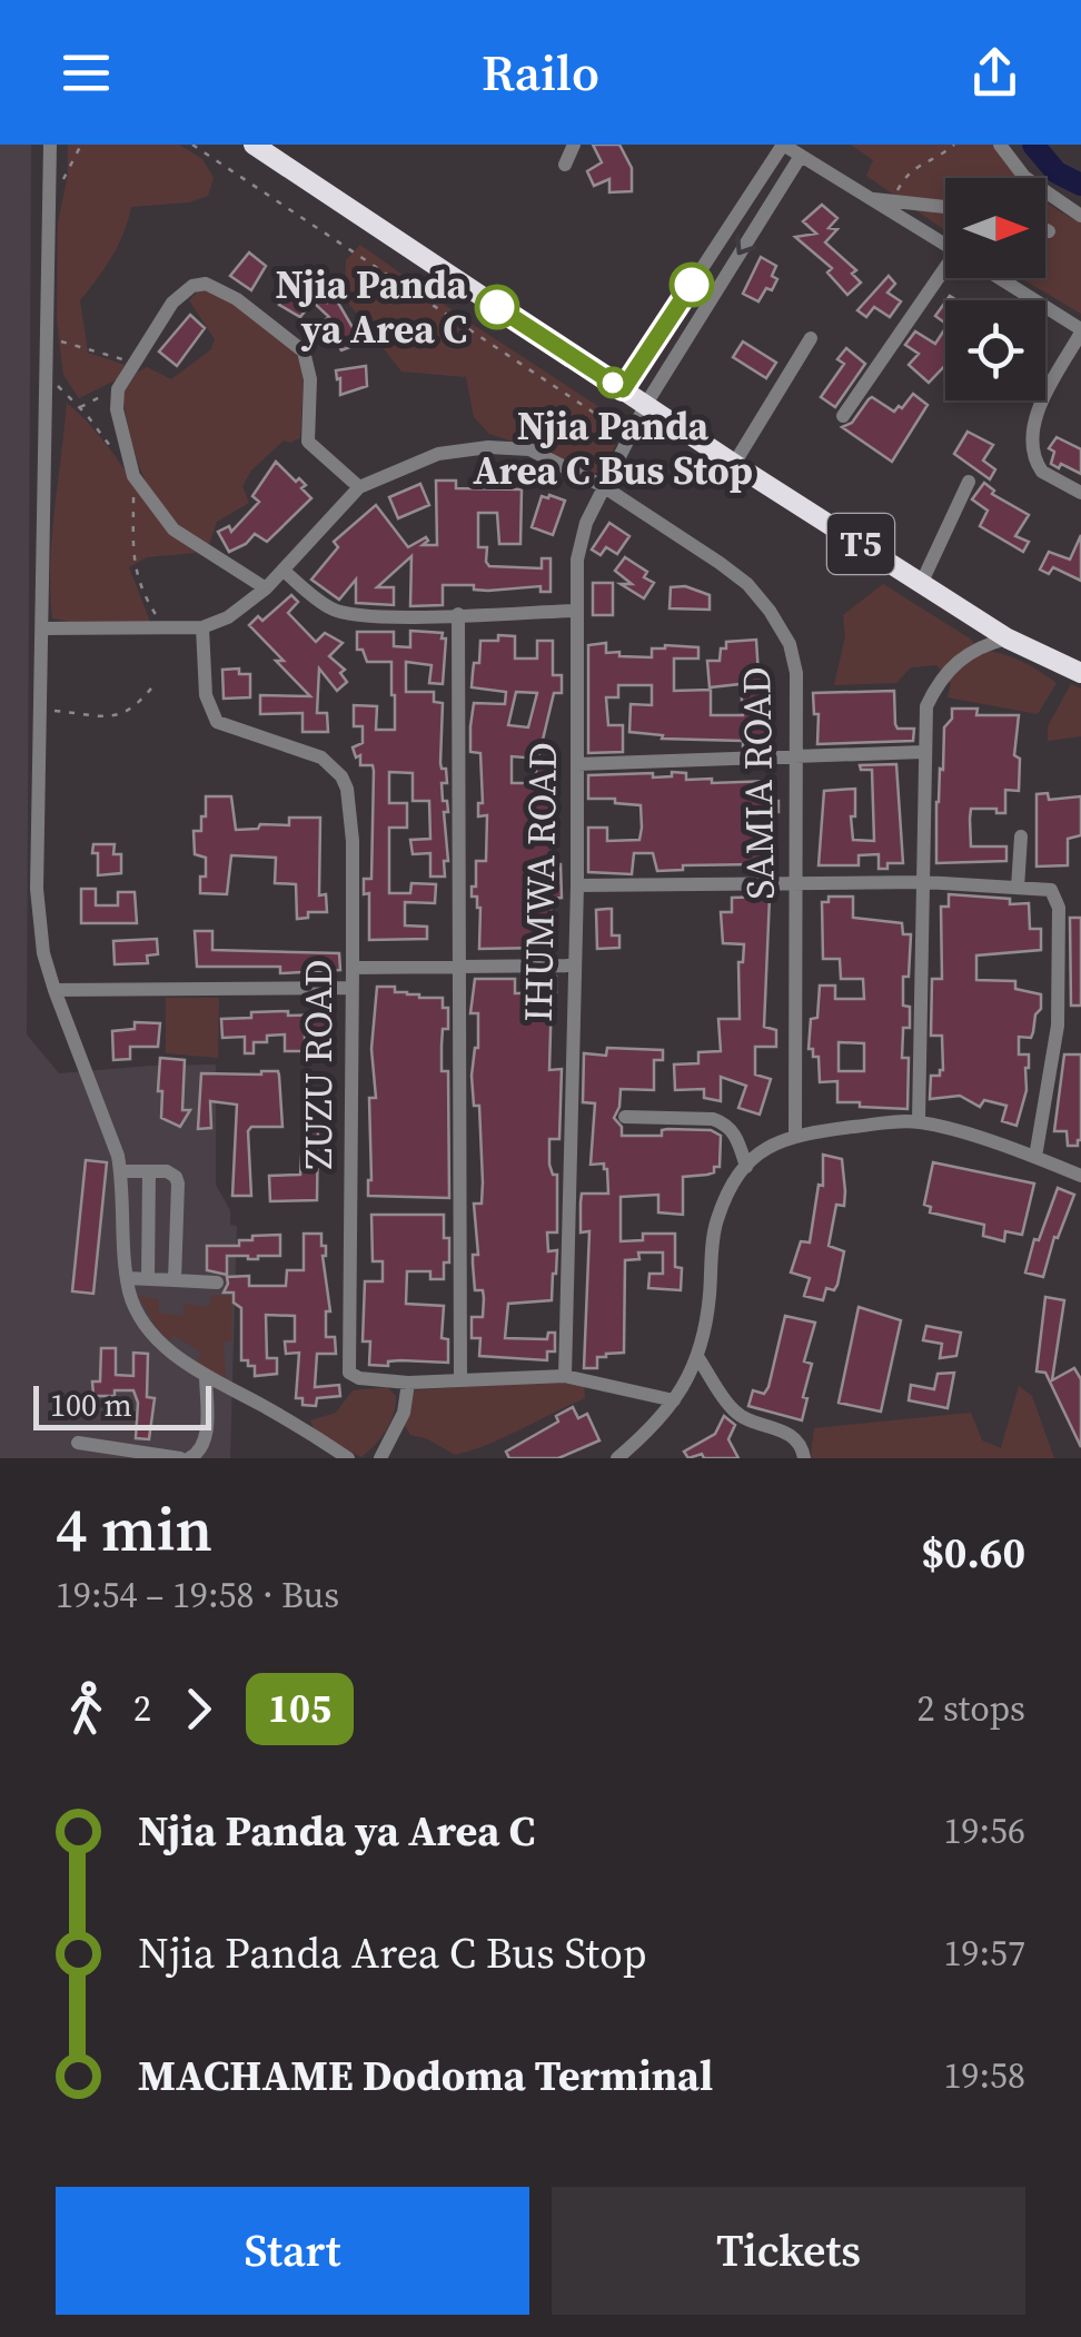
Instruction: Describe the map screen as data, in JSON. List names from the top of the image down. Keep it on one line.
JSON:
{"streets":{"highway":["T5"],"street":["SAMIA ROAD","IHUMWA ROAD","ZUZU ROAD"]},"crossings":[["T5","IHUMWA ROAD"],["SAMIA ROAD","IHUMWA ROAD"],["SAMIA ROAD","ZUZU ROAD"],["IHUMWA ROAD","ZUZU ROAD"]],"places":["Njia Panda ya Area C","Njia Panda Area C Bus Stop"],"lines":["bus line 105"],"scale_bar":"100 m","north":"right","page":{"header":"Railo","scale":"100 m","heading":["4 min","19:54 – 19:58 · Bus","$0.60"],"legs":["2","105","2 stops"],"list":[{"name":"Njia Panda ya Area C","value":"19:56"},{"name":"Njia Panda Area C Bus Stop","value":"19:57"},{"name":"MACHAME Dodoma Terminal","value":"19:58"}],"buttons":["Start","Tickets"]}}
